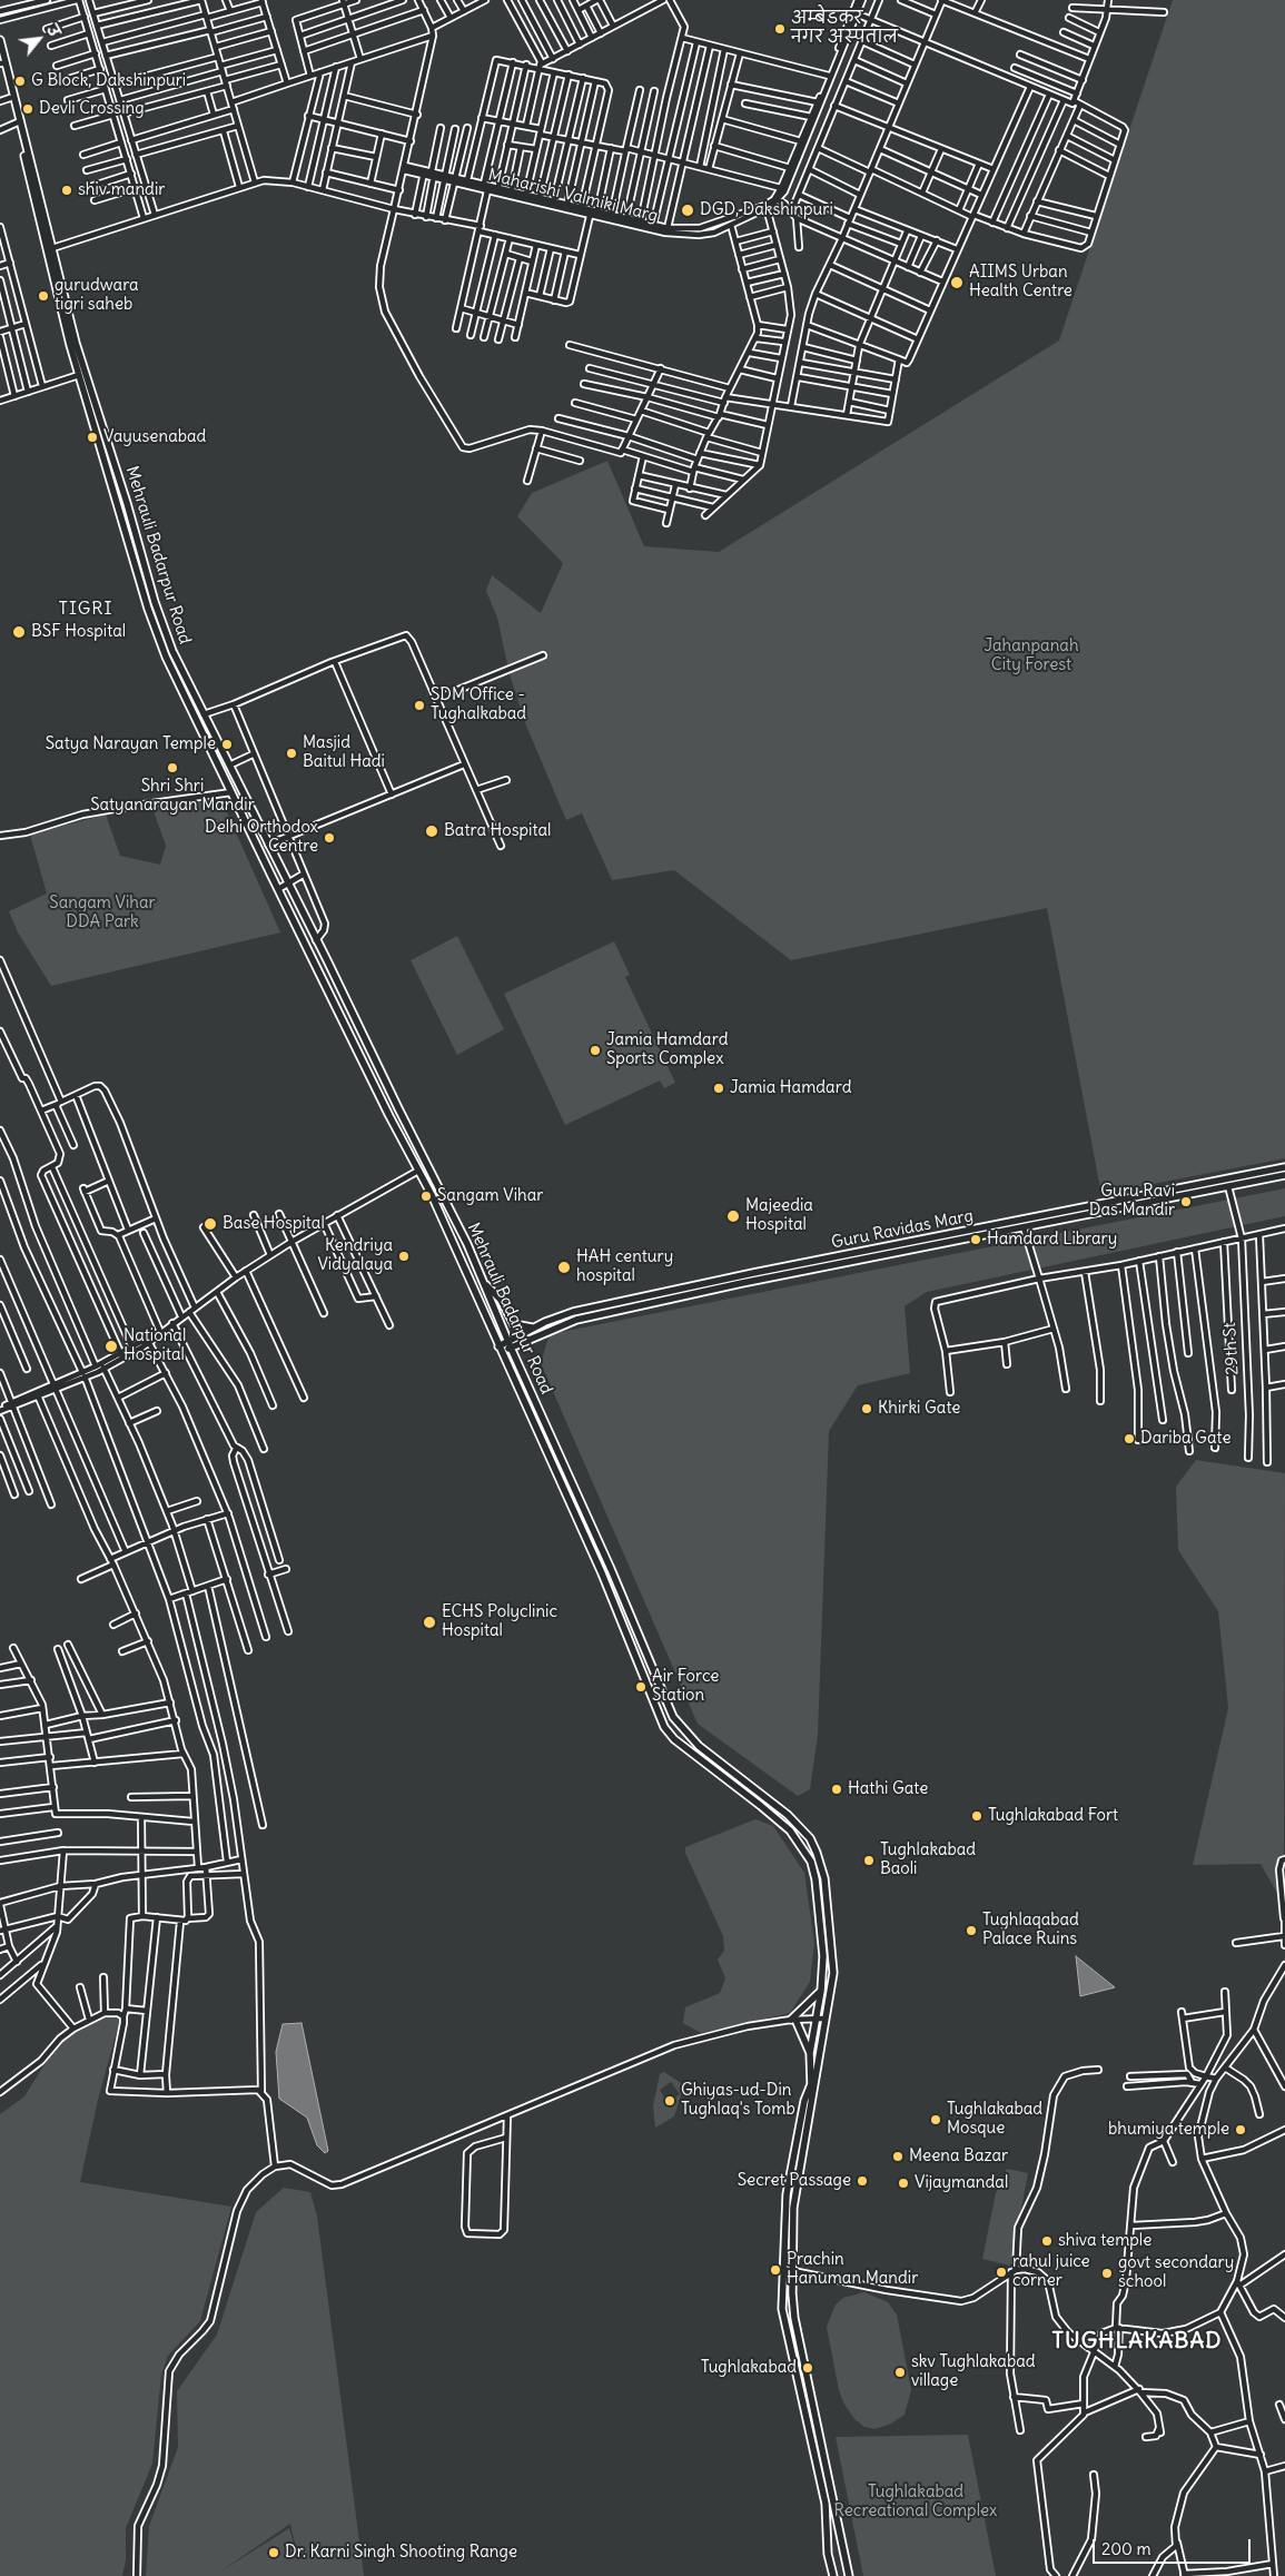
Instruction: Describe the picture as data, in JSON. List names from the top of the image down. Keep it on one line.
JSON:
{"streets":{"main road":["Mehrauli Badarpur Road","Guru Ravidas Marg"],"street":["Maharishi Valmiki Marg","29th St"]},"crossings":[["Mehrauli Badarpur Road","Guru Ravidas Marg"],["Guru Ravidas Marg","29th St"]],"districts":["TIGRI","TUGHLAKABAD"],"parks":["Jahanpanah City Forest","Sangam Vihar DDA Park","Tughlakabad Recreational Complex"],"places":["अम्बेडकर नगर अस्पताल","G Block, Dakshinpuri","Devli Crossing","shiv mandir","DGD, Dakshinpuri","AIIMS Urban Health Centre","gurudwara tigri saheb","Vayusenabad","BSF Hospital","SDM Office - Tughalkabad","Satya Narayan Temple","Masjid Baitul Hadi","Shri Shri Satyanarayan Mandir","Batra Hospital","Delhi Orthodox Centre","Jamia Hamdard Sports Complex","Jamia Hamdard","Sangam Vihar","Guru Ravi Das Mandir","Majeedia Hospital","Base Hospital","Hamdard Library","Kendriya Vidyalaya","HAH century hospital","National Hospital","Khirki Gate","Dariba Gate","ECHS Polyclinic Hospital","Air Force Station","Hathi Gate","Tughlakabad Fort","Tughlakabad Baoli","Tughlaqabad Palace Ruins","Ghiyas-ud-Din Tughlaq's Tomb","Tughlakabad Mosque","bhumiya temple","Meena Bazar","Secret Passage","Vijaymandal","shiva temple","Prachin Hanuman Mandir","rahul juice corner","govt secondary school","Tughlakabad","skv Tughlakabad village","Dr. Karni Singh Shooting Range"],"scale_bar":"200 m","north":"top right"}
